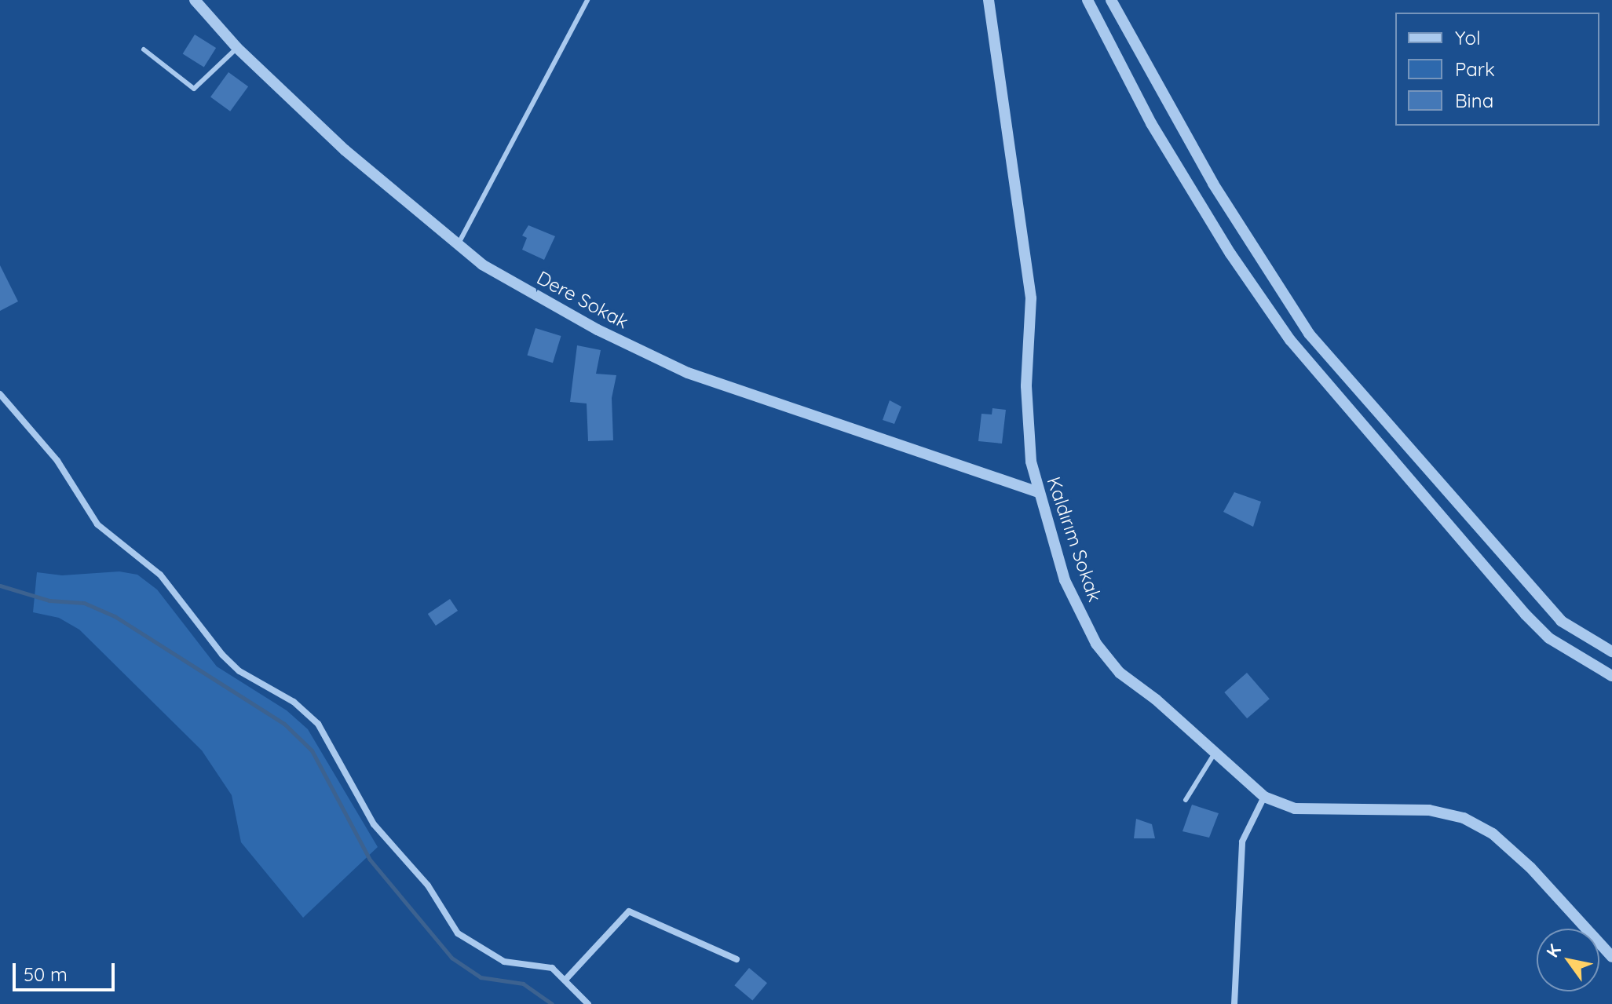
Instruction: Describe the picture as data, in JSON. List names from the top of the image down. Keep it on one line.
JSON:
{"streets":{"street":["Dere Sokak","Kaldırım Sokak"]},"crossings":[["Dere Sokak","Kaldırım Sokak"]],"legend":["Yol","Park","Bina"],"scale_bar":"50 m","north":"top left"}
